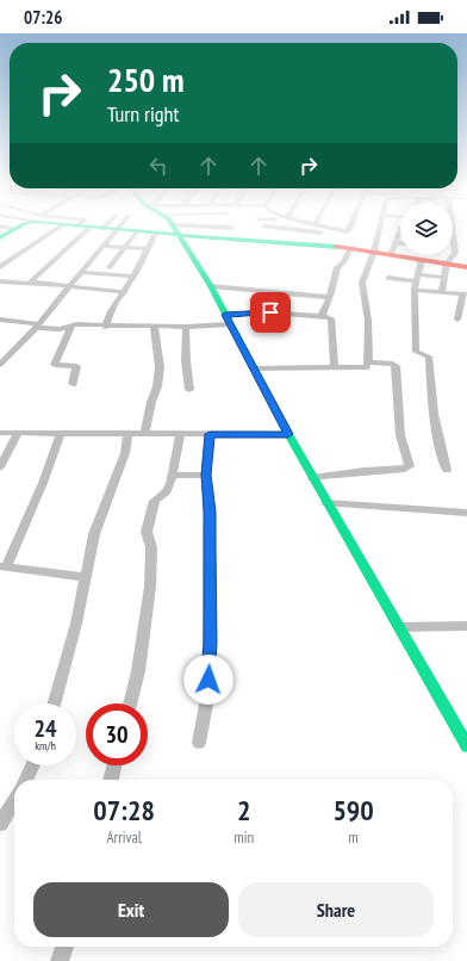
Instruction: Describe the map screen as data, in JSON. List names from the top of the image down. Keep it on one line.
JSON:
{"page":{"status":"07:26","turn":["250 m","Turn right"],"speed":"24 km/h","limit":"30","eta":["07:28","Arrival","2","min","590","m"],"buttons":["Exit","Share"]}}
